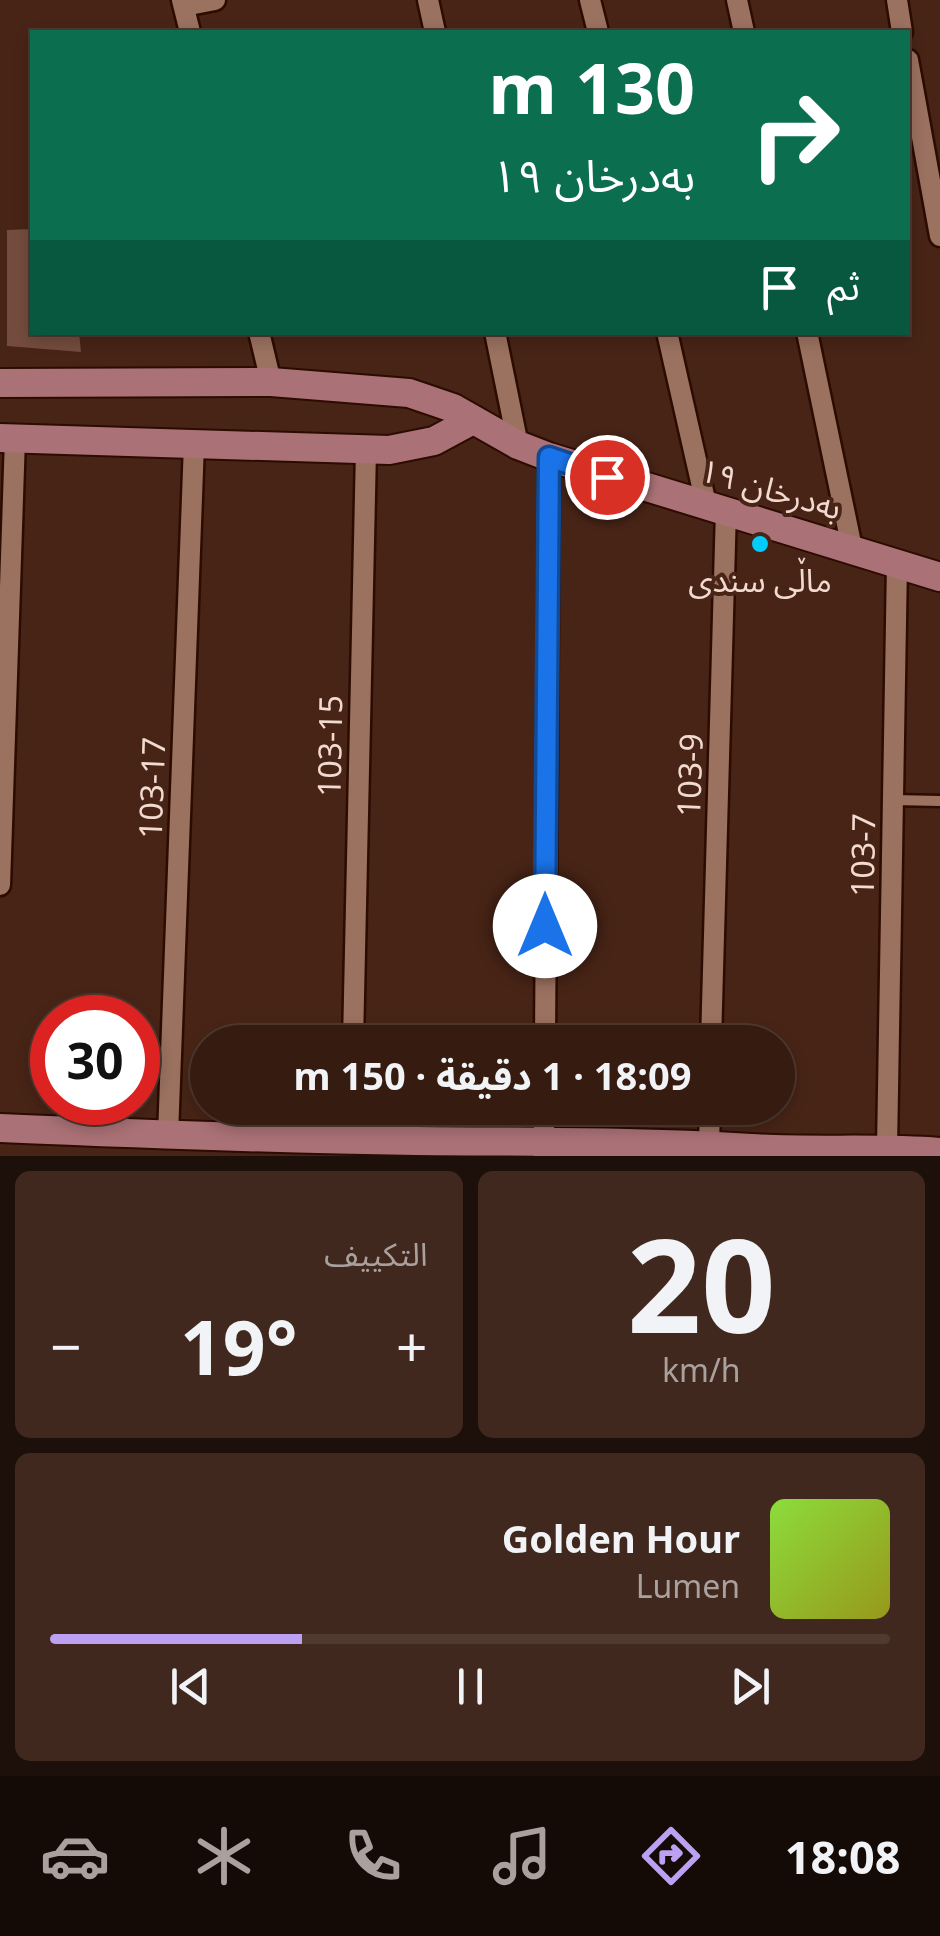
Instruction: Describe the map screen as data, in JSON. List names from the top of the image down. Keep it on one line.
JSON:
{"streets":{"main road":["بەدرخان ١٩"],"street":["103-15","103-9","103-17","103-7"]},"crossings":[["بەدرخان ١٩","103-9"],["بەدرخان ١٩","103-7"]],"places":["ماڵی سندی"],"page":{"turn":["130 m","بەدرخان ١٩"],"then":"ثم","limit":"30","trip":"18:09 · 1 دقيقة · 150 m","tile":[["20","km/h"],"التكييف"],"heat":["−","19°","+"],"song":["Golden Hour","Lumen"],"tabs":"18:08"}}
